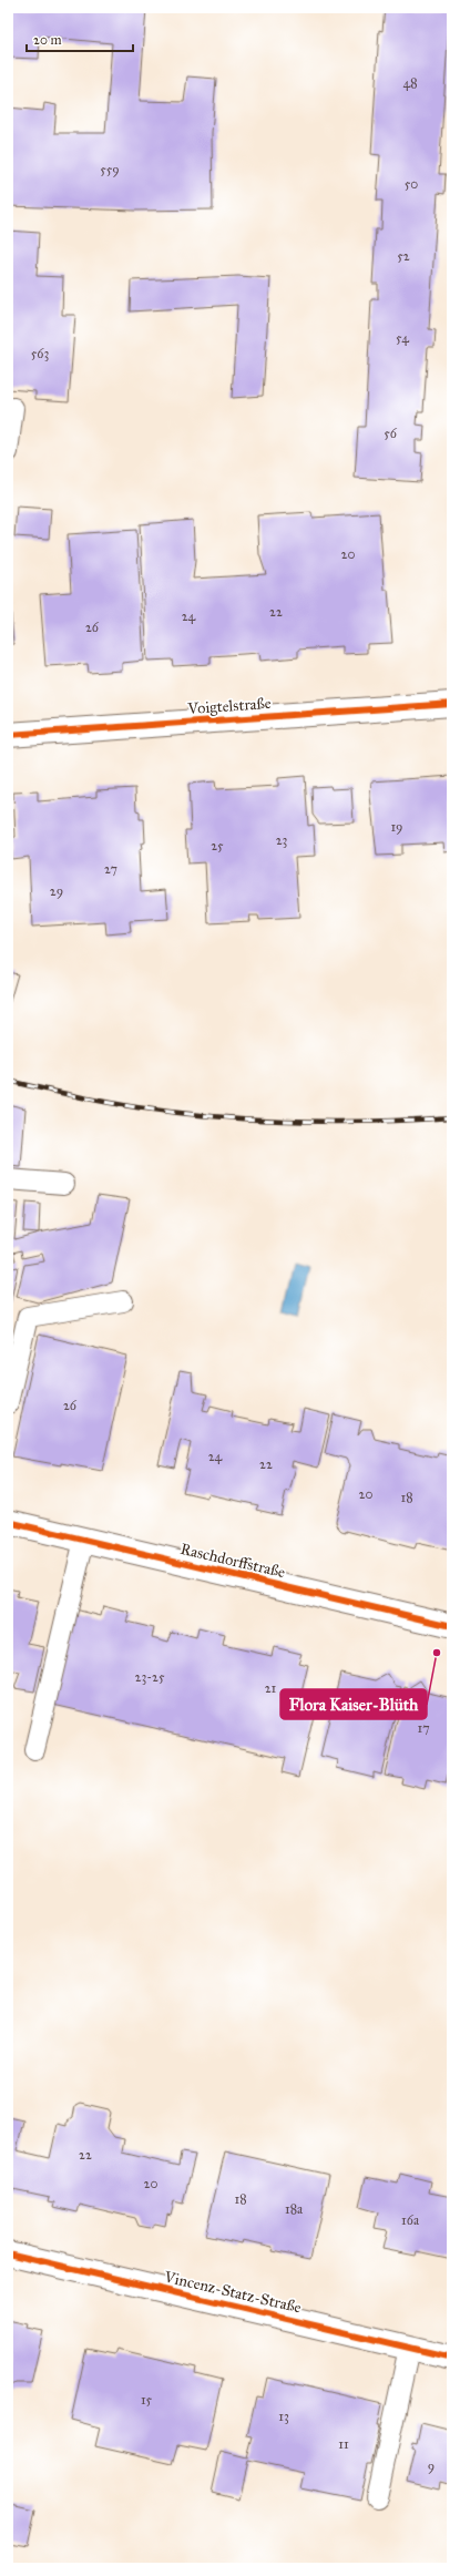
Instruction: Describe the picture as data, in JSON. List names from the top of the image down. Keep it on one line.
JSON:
{"streets":{"street":["Voigtelstraße","Raschdorffstraße","Vincenz-Statz-Straße"]},"places":["Flora Kaiser-Blüth"],"house_numbers":["48","559","50","52","54","563","56","20","22","24","26","19","23","25","27","29","26","24","22","20","18","23-25","21","17","22","20","18","18a","16a","15","13","11","9"],"scale_bar":"20 m"}
